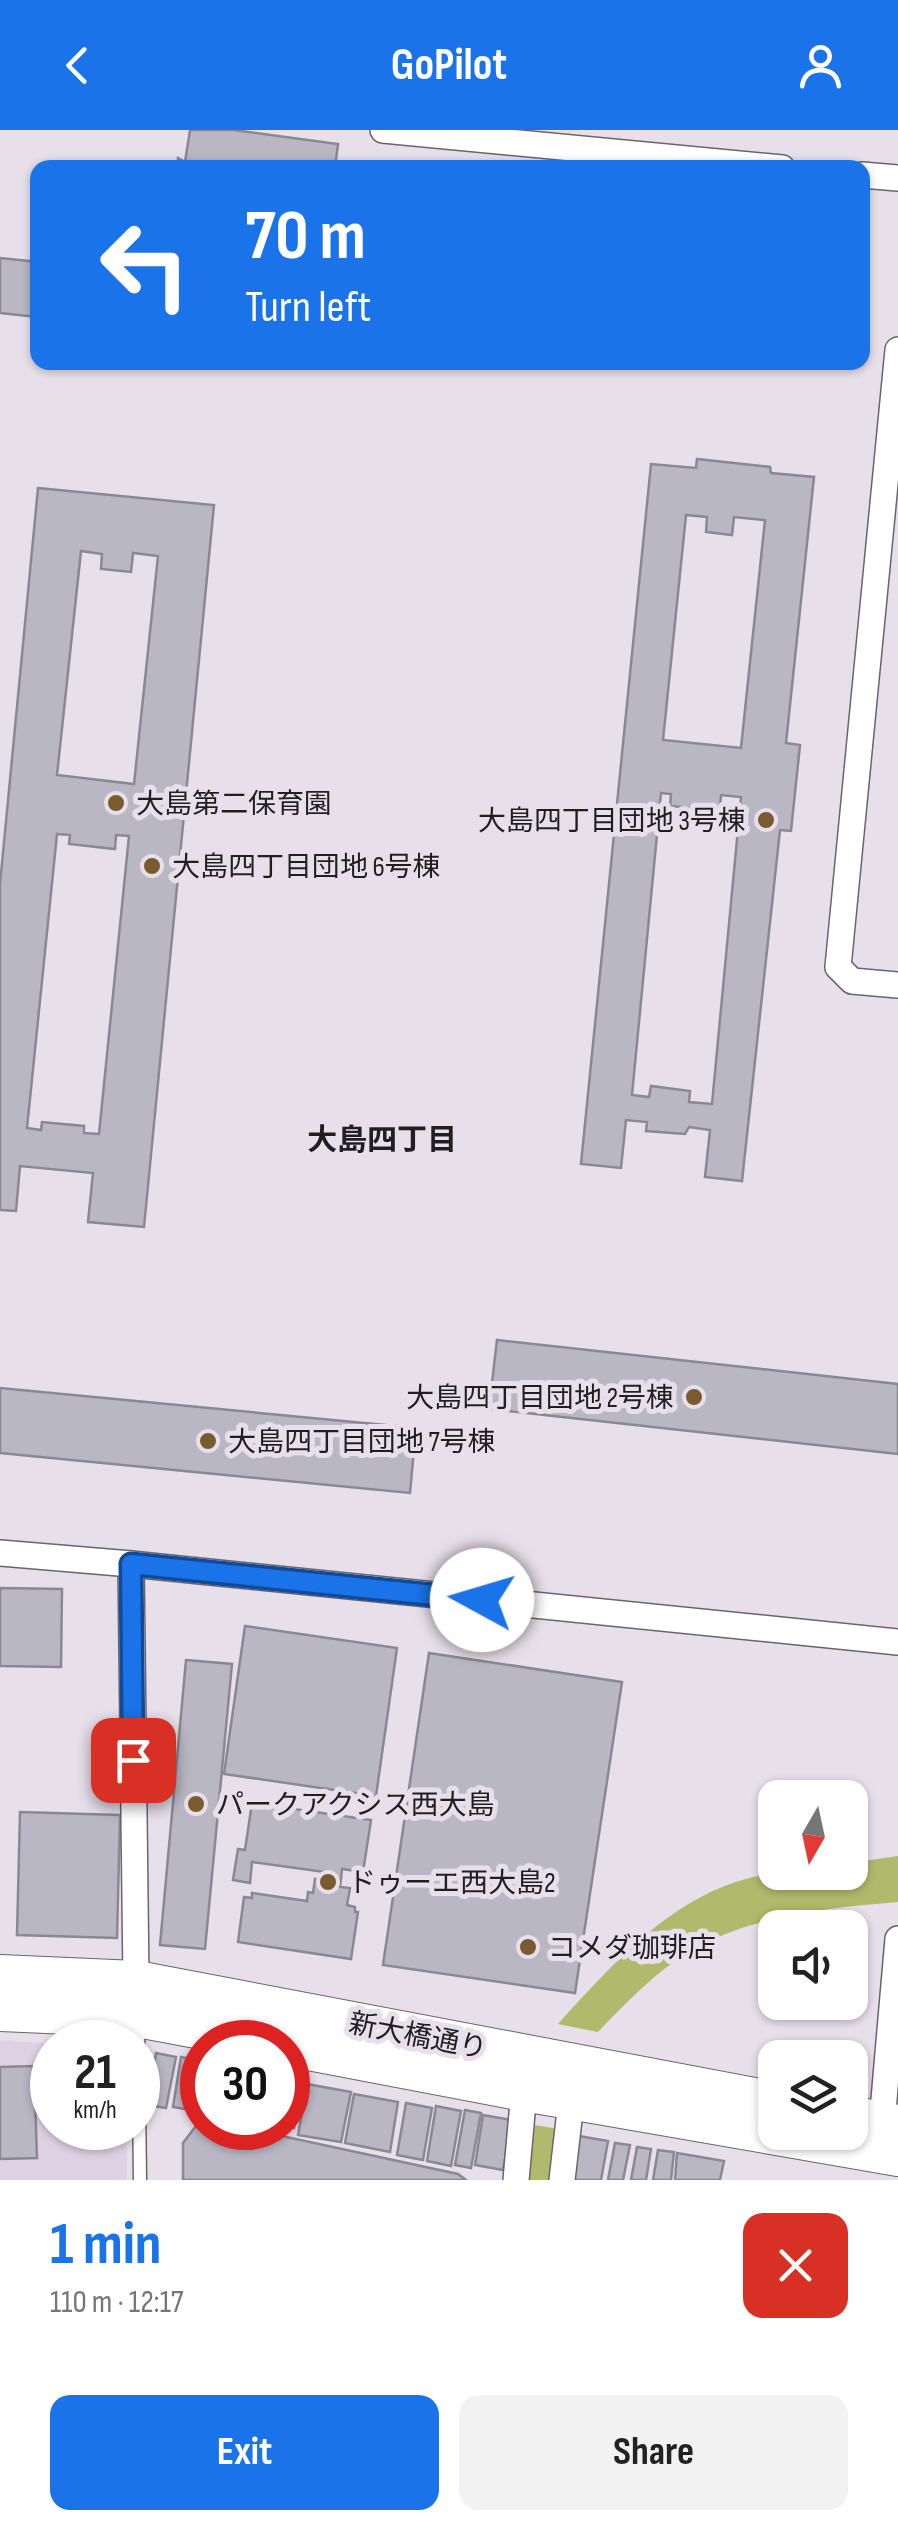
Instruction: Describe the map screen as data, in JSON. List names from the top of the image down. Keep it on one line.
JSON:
{"streets":{"main road":["新大橋通り"]},"districts":["大島四丁目"],"places":["大島第二保育園","大島四丁目団地 3号棟","大島四丁目団地 6号棟","大島四丁目団地 2号棟","大島四丁目団地 7号棟","パークアクシス西大島","ドゥーエ西大島2","コメダ珈琲店"],"north":"bottom","page":{"header":"GoPilot","turn":["70 m","Turn left"],"speed":"21 km/h","limit":"30","heading":["1 min","110 m · 12:17"],"buttons":["Exit","Share"]}}
